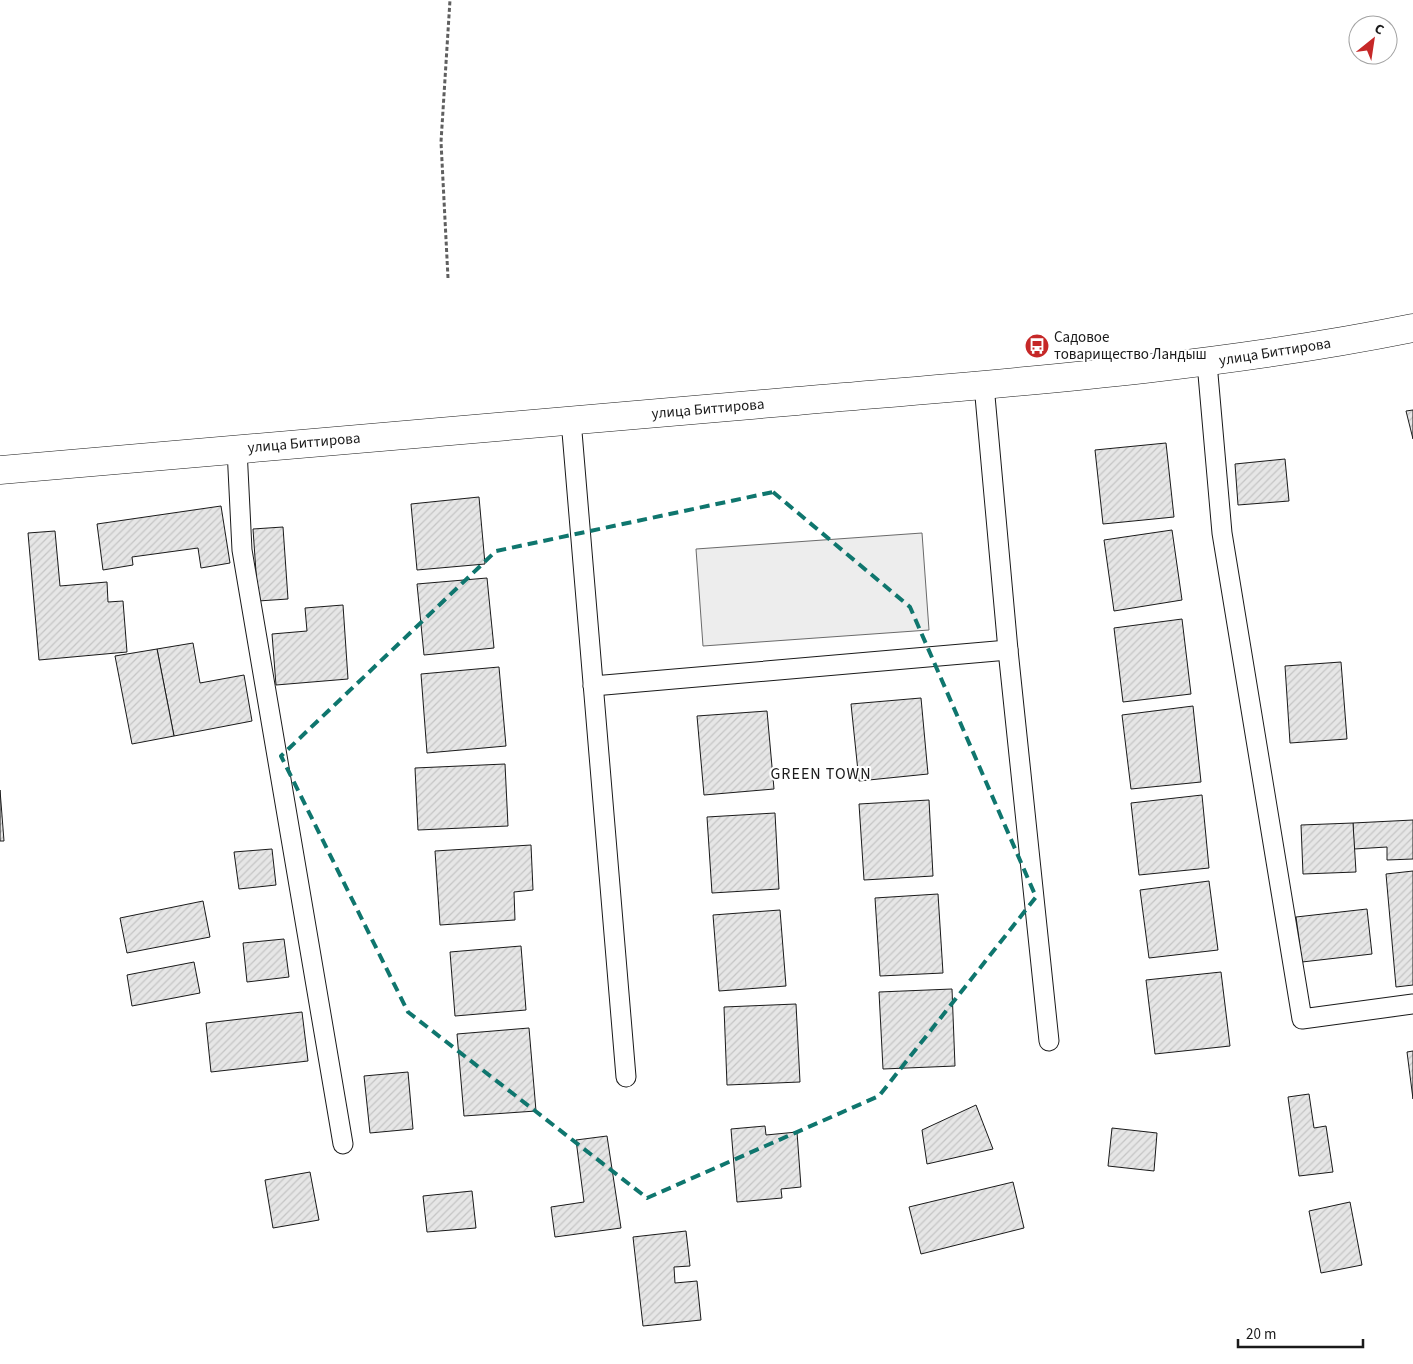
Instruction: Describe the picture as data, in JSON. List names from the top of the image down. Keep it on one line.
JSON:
{"streets":{"street":["улица Биттирова"]},"districts":["GREEN TOWN"],"places":{"bus stop":["Садовое товарищество Ландыш"]},"scale_bar":"20 m","north":"top right"}
